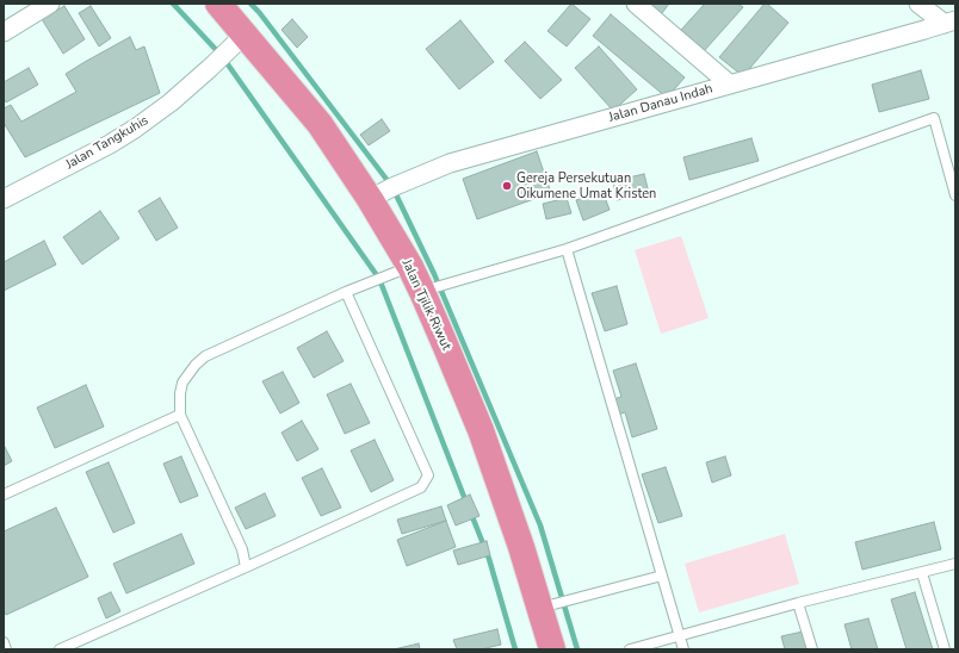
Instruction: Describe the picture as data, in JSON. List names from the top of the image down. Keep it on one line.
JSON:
{"streets":{"highway":["Jalan Tjilik Riwut"],"street":["Jalan Danau Indah","Jalan Tangkuhis"]},"crossings":[["Jalan Danau Indah","Jalan Tjilik Riwut"],["Jalan Tangkuhis","Jalan Tjilik Riwut"]],"places":["Gereja Persekutuan Oikumene Umat Kristen"]}
